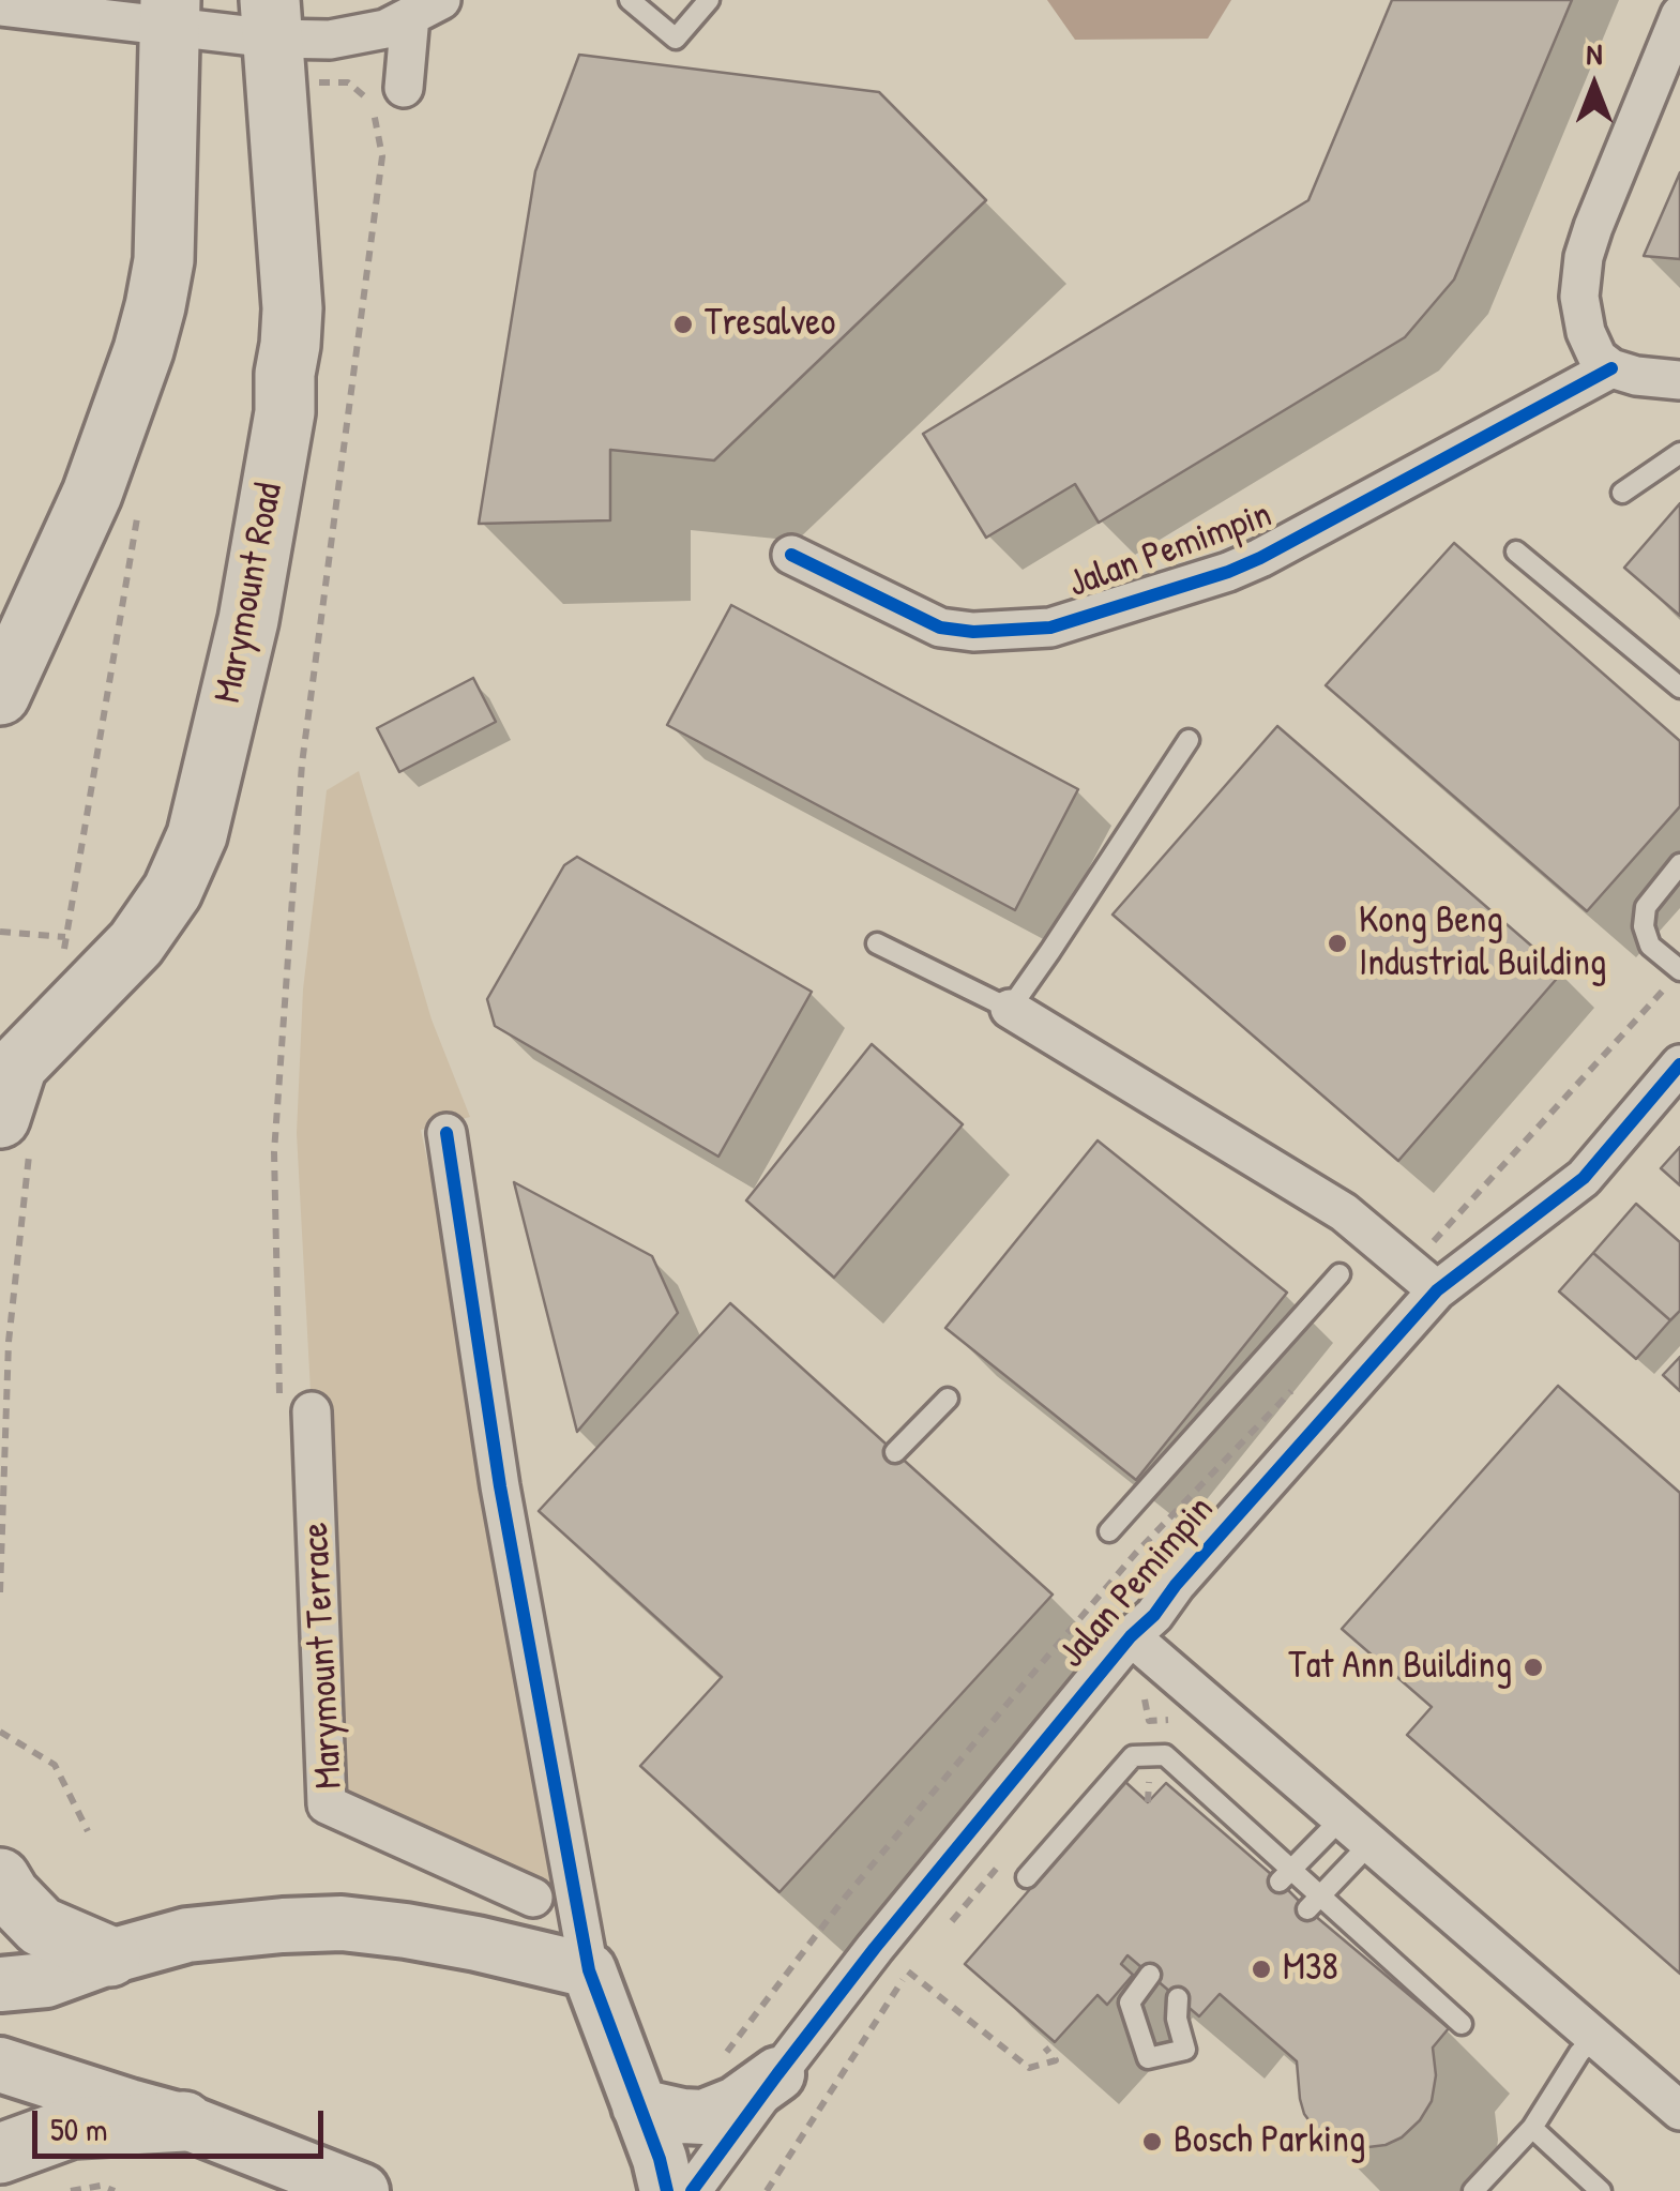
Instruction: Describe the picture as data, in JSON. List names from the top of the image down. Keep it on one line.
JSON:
{"streets":{"main road":["Marymount Road"],"street":["Jalan Pemimpin","Marymount Terrace"]},"places":["Tresalveo","Kong Beng Industrial Building","Tat Ann Building","M38","Bosch Parking"],"scale_bar":"50 m","north":"top"}
